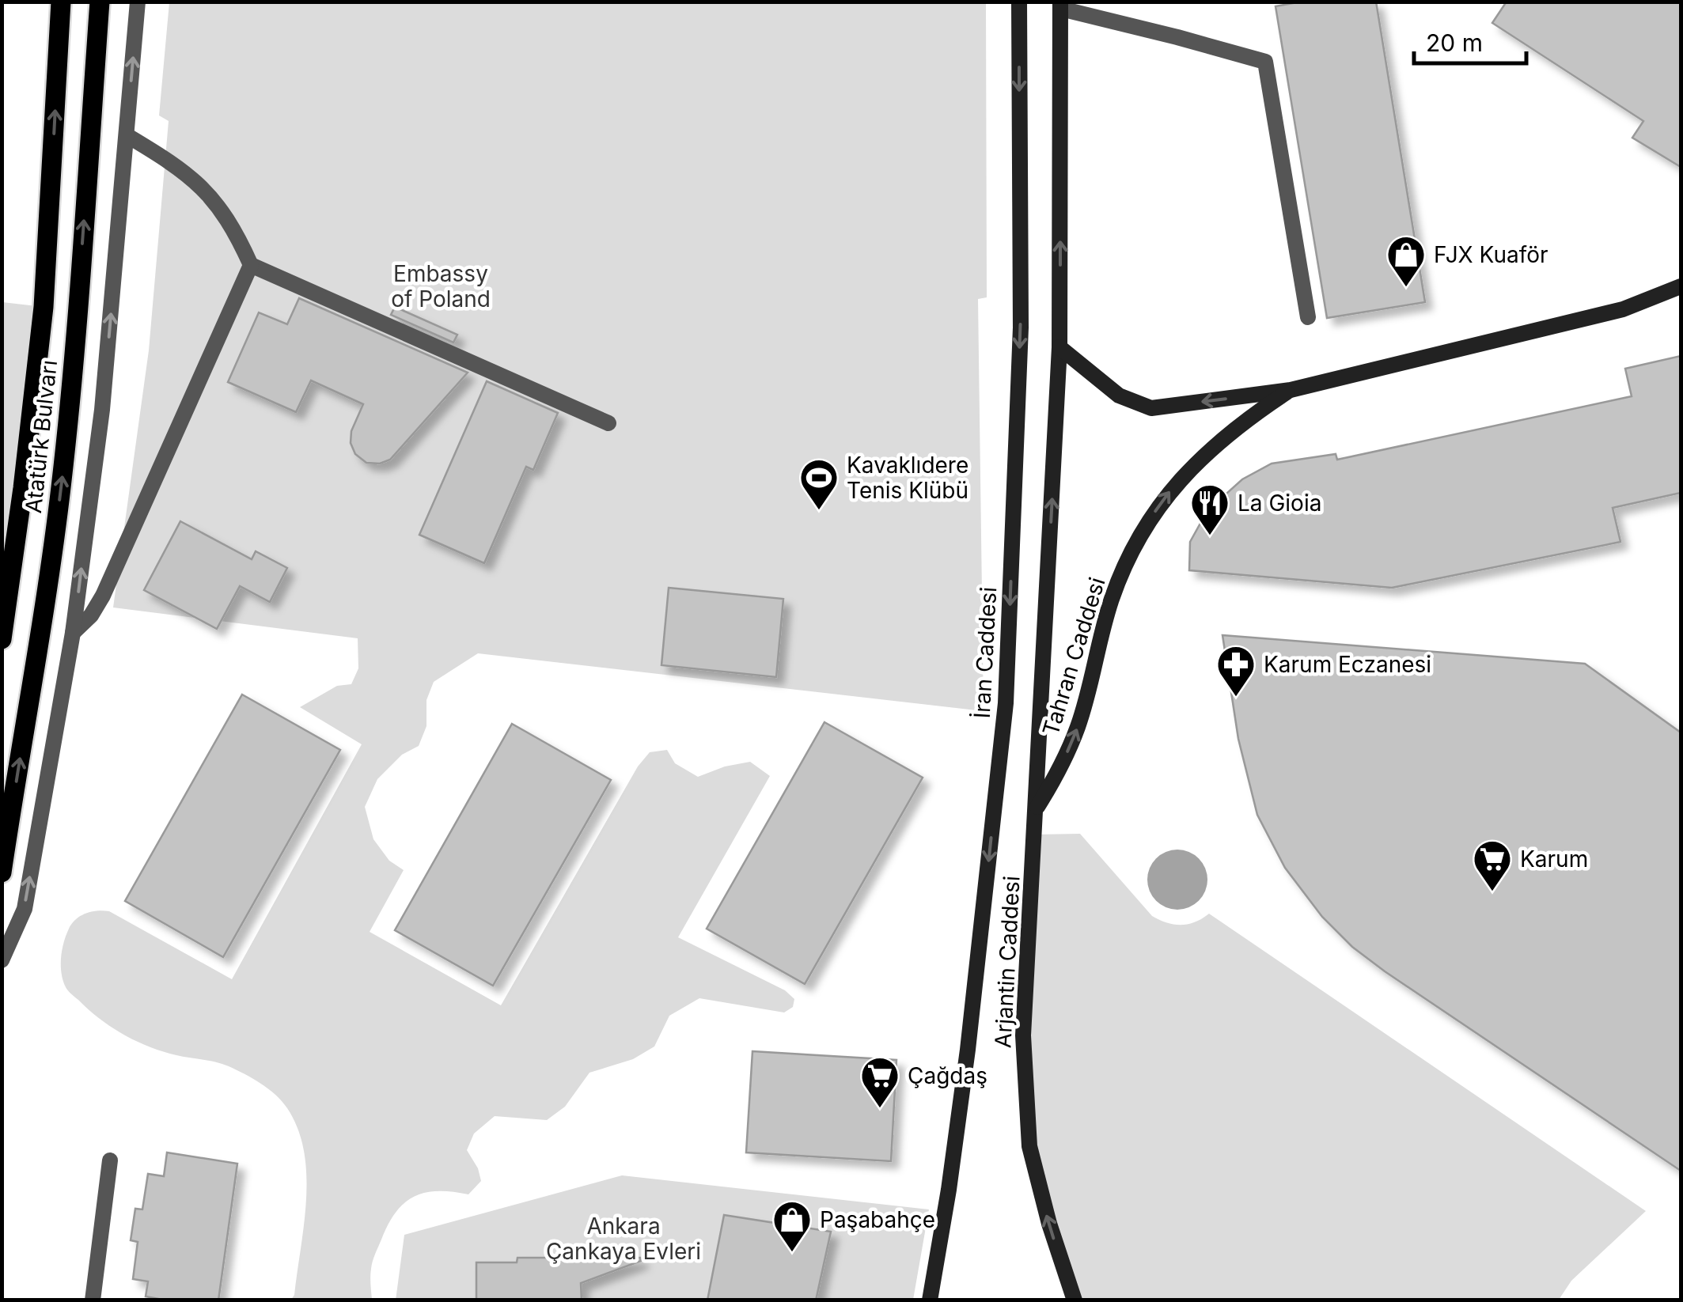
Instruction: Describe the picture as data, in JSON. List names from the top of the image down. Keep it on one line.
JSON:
{"streets":{"main road":["Atatürk Bulvarı","İran Caddesi","Tahran Caddesi","Arjantin Caddesi"]},"crossings":[["Tahran Caddesi","Arjantin Caddesi"]],"one_way":["Atatürk Bulvarı","Arjantin Caddesi"],"parks":["Embassy of Poland","Ankara Çankaya Evleri"],"places":{"shop":["FJX Kuaför","Paşabahçe"],"sports":["Kavaklıdere Tenis Klübü"],"restaurant":["La Gioia"],"pharmacy":["Karum Eczanesi"],"supermarket":["Karum","Çağdaş"]},"scale_bar":"20 m"}
